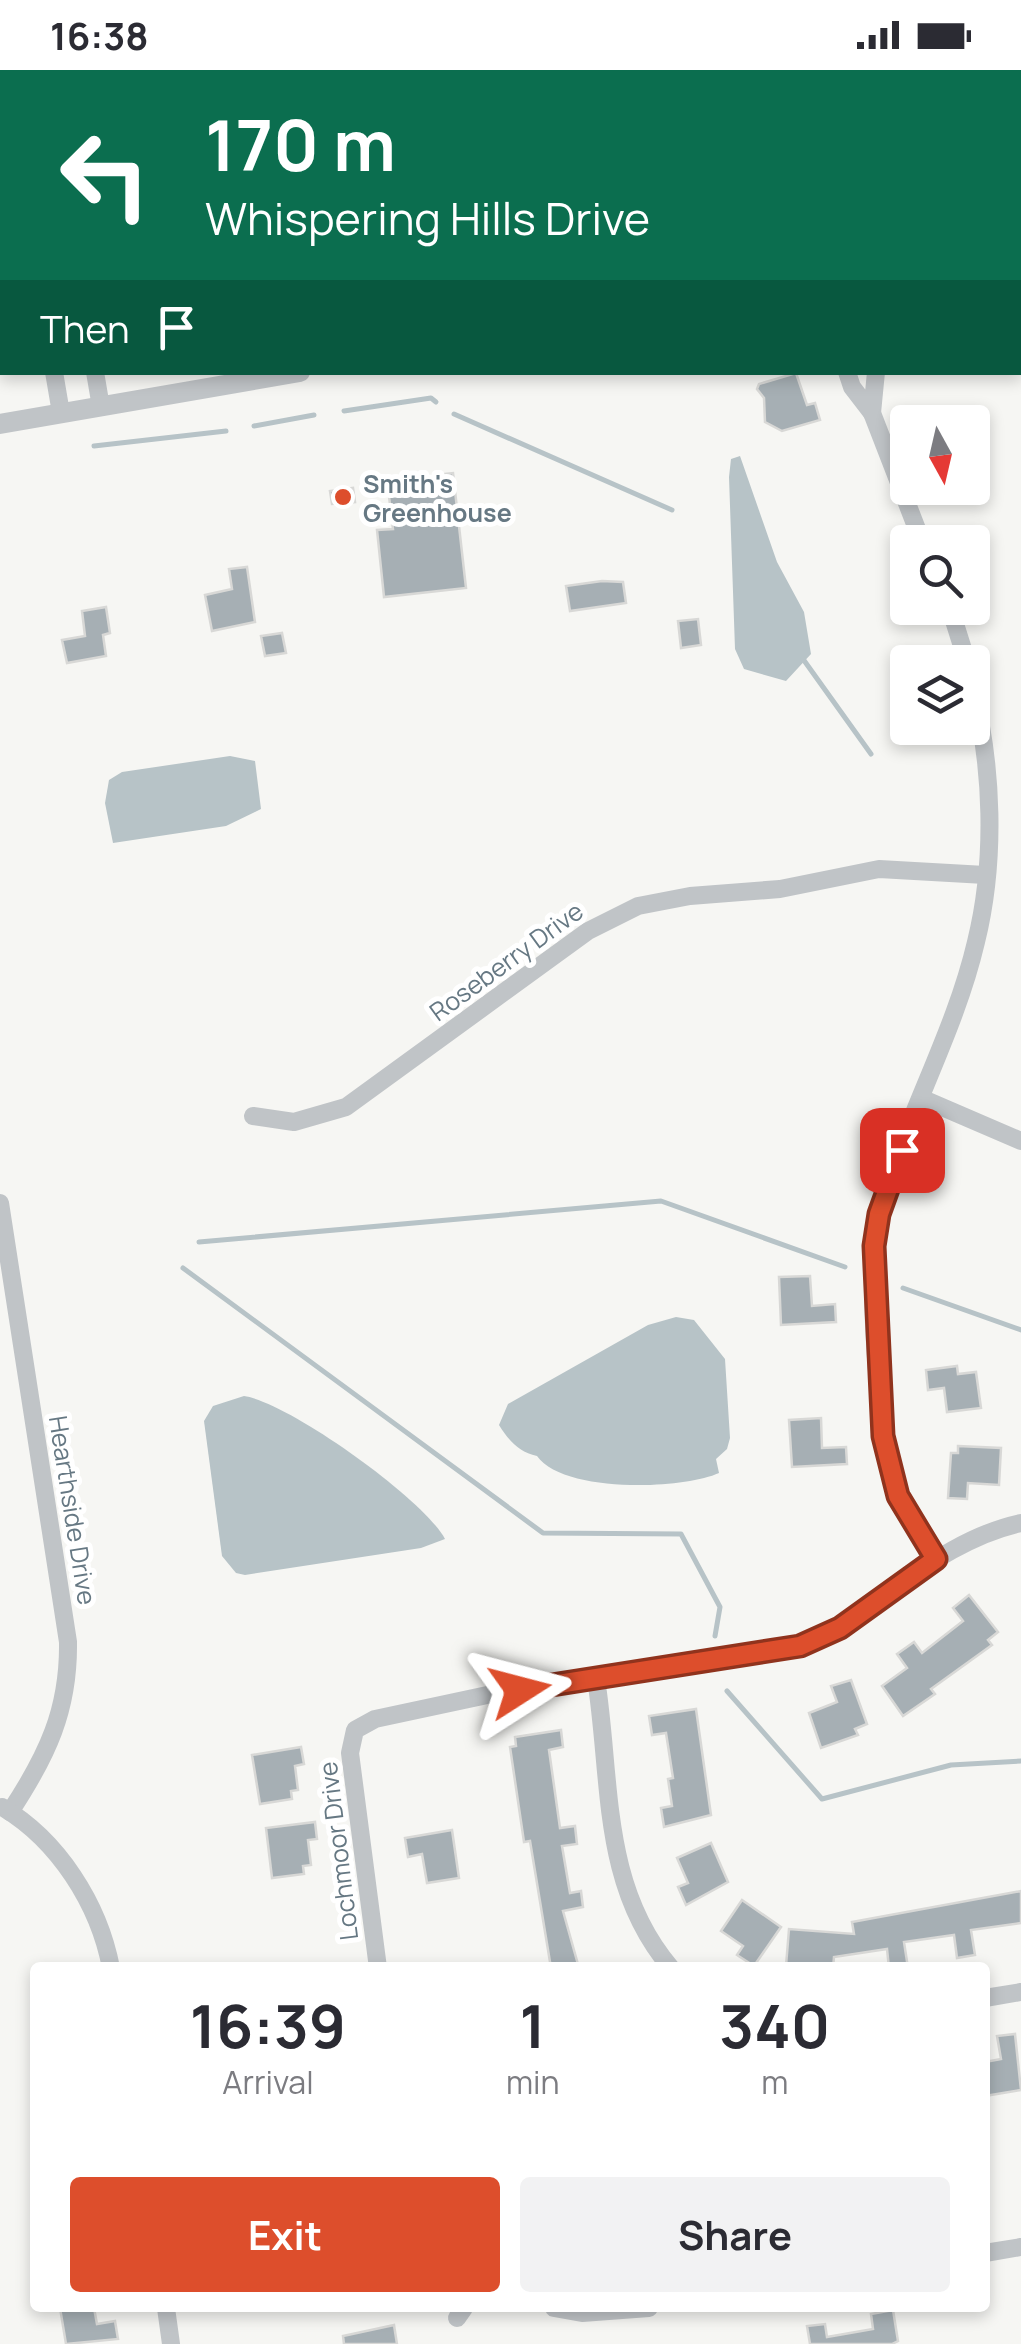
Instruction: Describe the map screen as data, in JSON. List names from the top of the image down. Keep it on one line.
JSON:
{"streets":{"street":["Roseberry Drive","Hearthside Drive","Lochmoor Drive"]},"places":["Smith's Greenhouse"],"north":"bottom","page":{"status":"16:38","turn":["170 m","Whispering Hills Drive"],"then":"Then","eta":["16:39","Arrival","1","min","340","m"],"buttons":["Exit","Share"]}}
